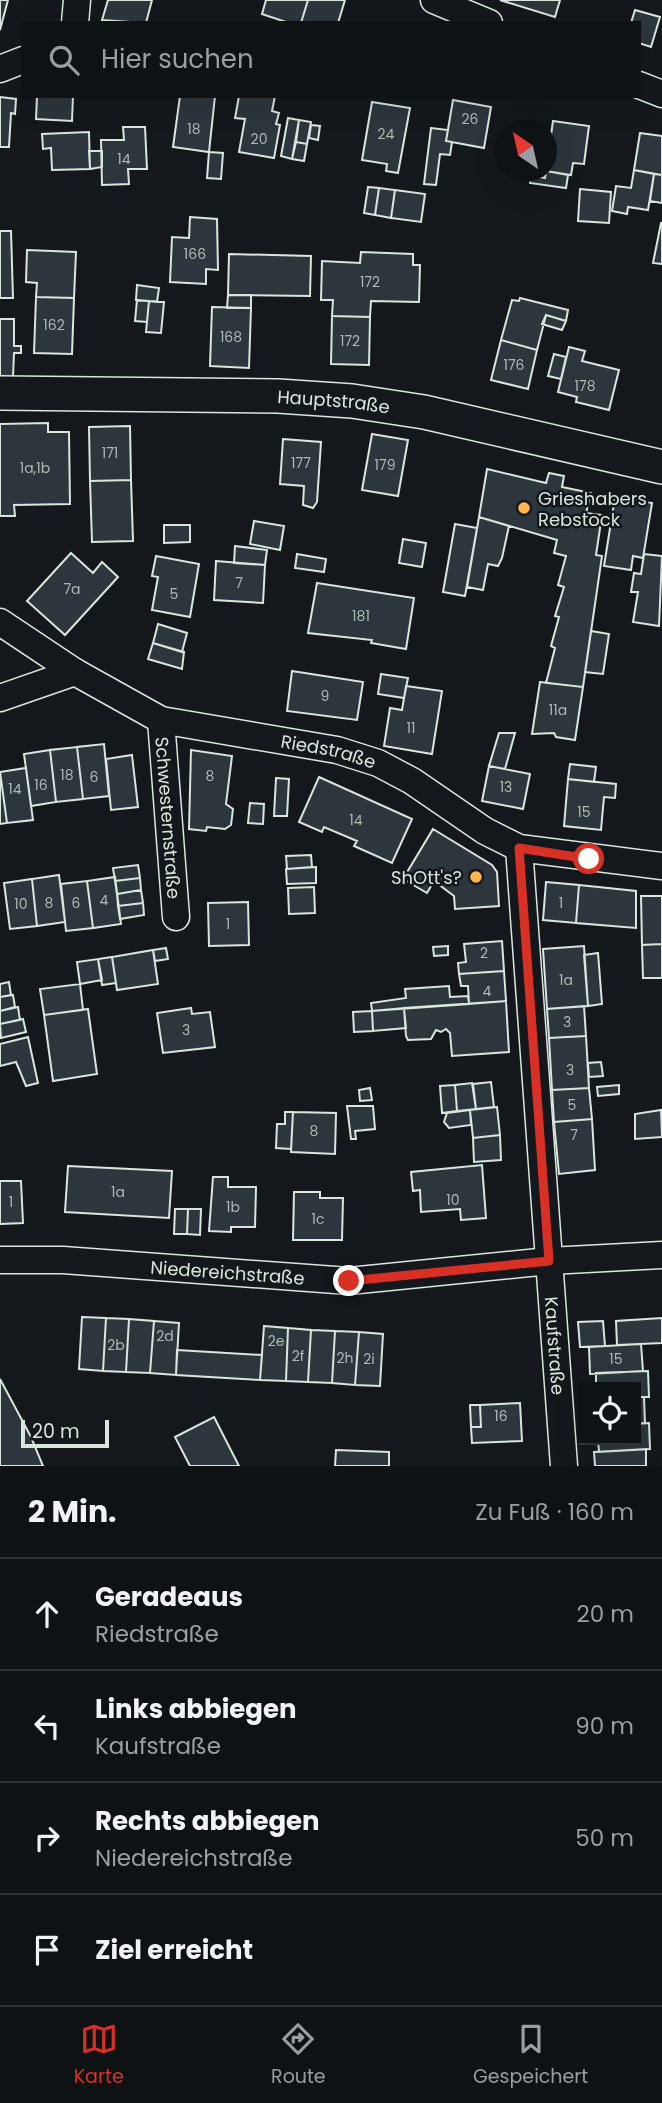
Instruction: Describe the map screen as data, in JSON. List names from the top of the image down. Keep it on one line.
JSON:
{"streets":{"street":["Hauptstraße","Riedstraße","Schwesternstraße","Niedereichstraße","Kaufstraße"]},"crossings":[["Riedstraße","Schwesternstraße"],["Riedstraße","Kaufstraße"],["Niedereichstraße","Kaufstraße"]],"places":["Grieshabers Rebstock","ShOtt's?"],"house_numbers":["26","18","24","20","14","166","172","162","168","172","176","178","171","177","179","1a,1b","7","7a","5","181","9","11a","11","18","8","6","16","13","14","15","14","4","8","6","1","10","1","2","1a","4","3","3","3","5","8","7","1a","10","1","1b","1c","2d","2e","2b","2f","2h","2i","15","16"],"scale_bar":"20 m","north":"top left","page":{"search":"Hier suchen","scale":"20 m","heading":["2 Min.","Zu Fuß · 160 m"],"list":[["Geradeaus","Riedstraße","20 m"],["Links abbiegen","Kaufstraße","90 m"],["Rechts abbiegen","Niedereichstraße","50 m"],"Ziel erreicht"],"nav":["Karte","Route","Gespeichert"]}}
